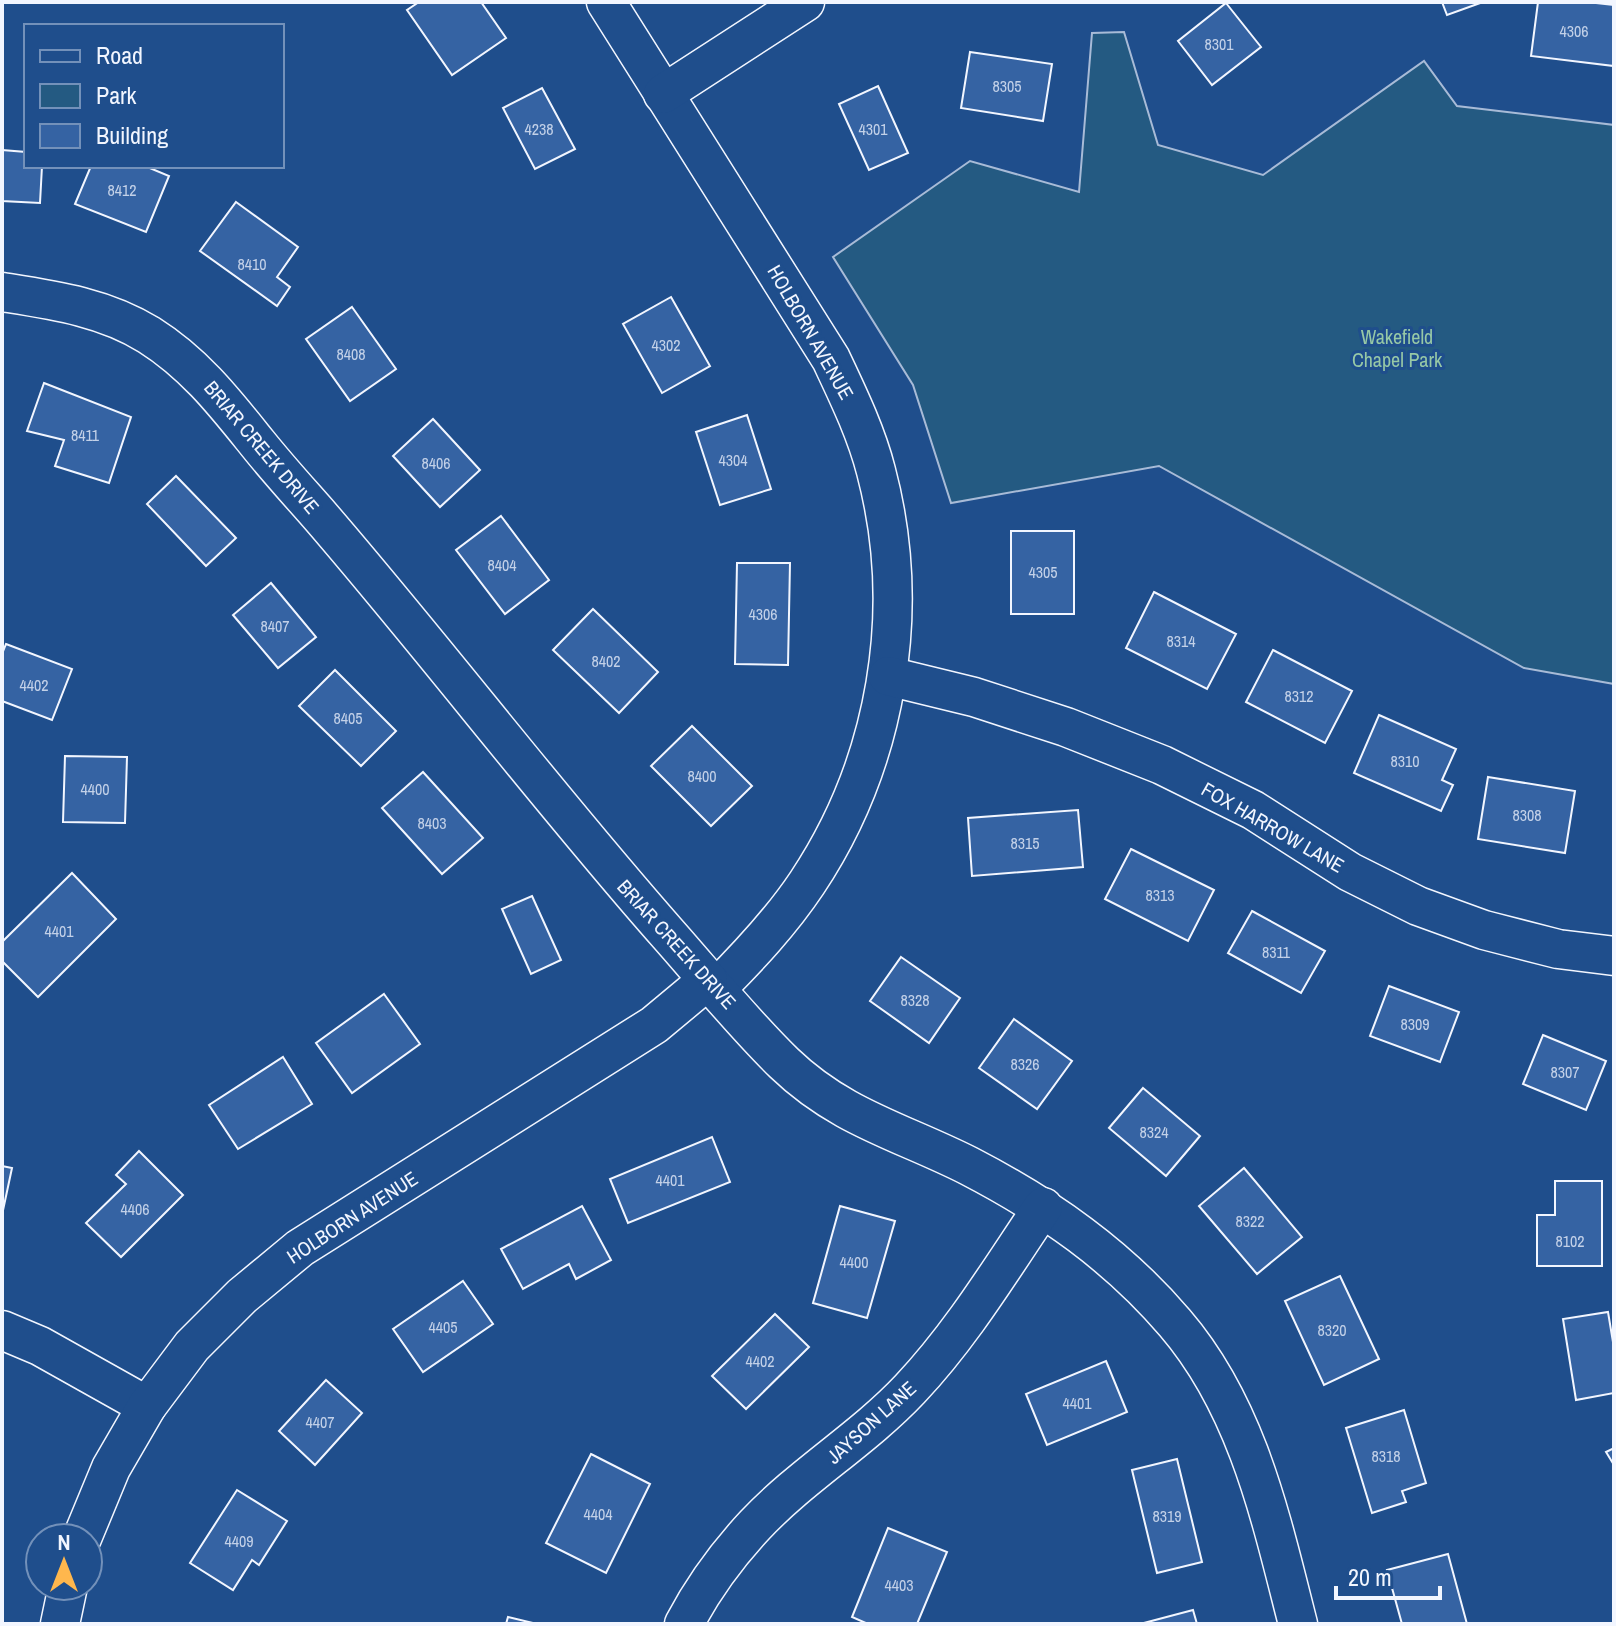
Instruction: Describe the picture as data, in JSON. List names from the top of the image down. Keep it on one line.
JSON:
{"streets":{"street":["HOLBORN AVENUE","BRIAR CREEK DRIVE","FOX HARROW LANE","JAYSON LANE"]},"crossings":[["HOLBORN AVENUE","BRIAR CREEK DRIVE"],["HOLBORN AVENUE","FOX HARROW LANE"],["BRIAR CREEK DRIVE","JAYSON LANE"]],"parks":["Wakefield Chapel Park"],"house_numbers":["4306","8301","8305","4238","4301","8412","8410","4302","8408","8411","4304","8406","8404","4305","4306","8407","8314","8402","4402","8312","8405","8310","8400","4400","8308","8403","8315","8313","4401","8311","8328","8309","8326","8307","8324","4401","4406","8322","8102","4400","4405","8320","4402","4401","4407","8318","4404","8319","4409","4403"],"legend":["Road","Park","Building"],"scale_bar":"20 m","north":"top"}
